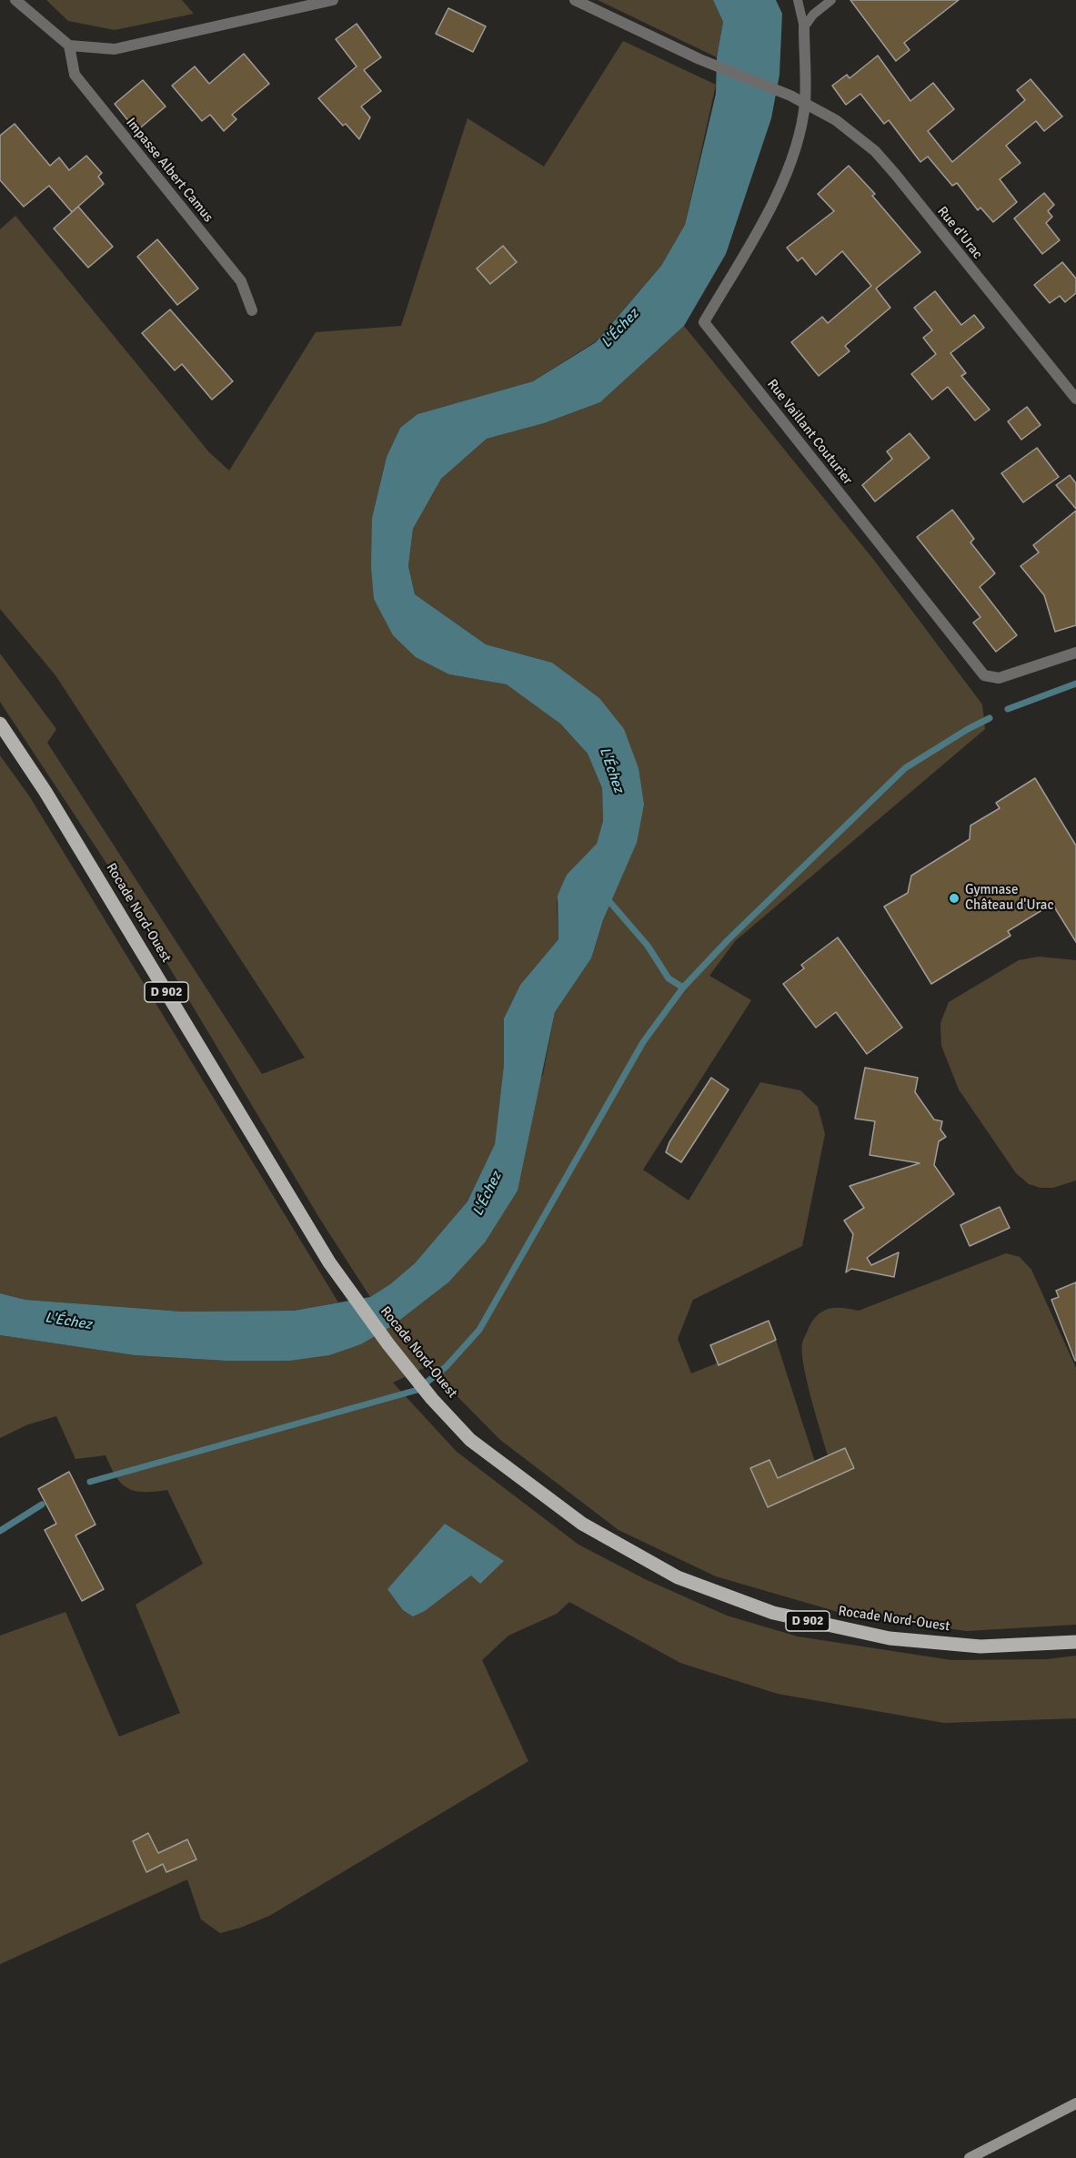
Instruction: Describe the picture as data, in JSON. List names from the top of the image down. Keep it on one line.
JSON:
{"streets":{"main road":["Rocade Nord-Ouest","D 902"],"street":["Impasse Albert Camus","Rue d'Urac","Rue Vaillant Couturier"]},"crossings":[["Rue d'Urac","Rue Vaillant Couturier"]],"water":["L'Échez"],"places":["Gymnase Château d'Urac"]}
